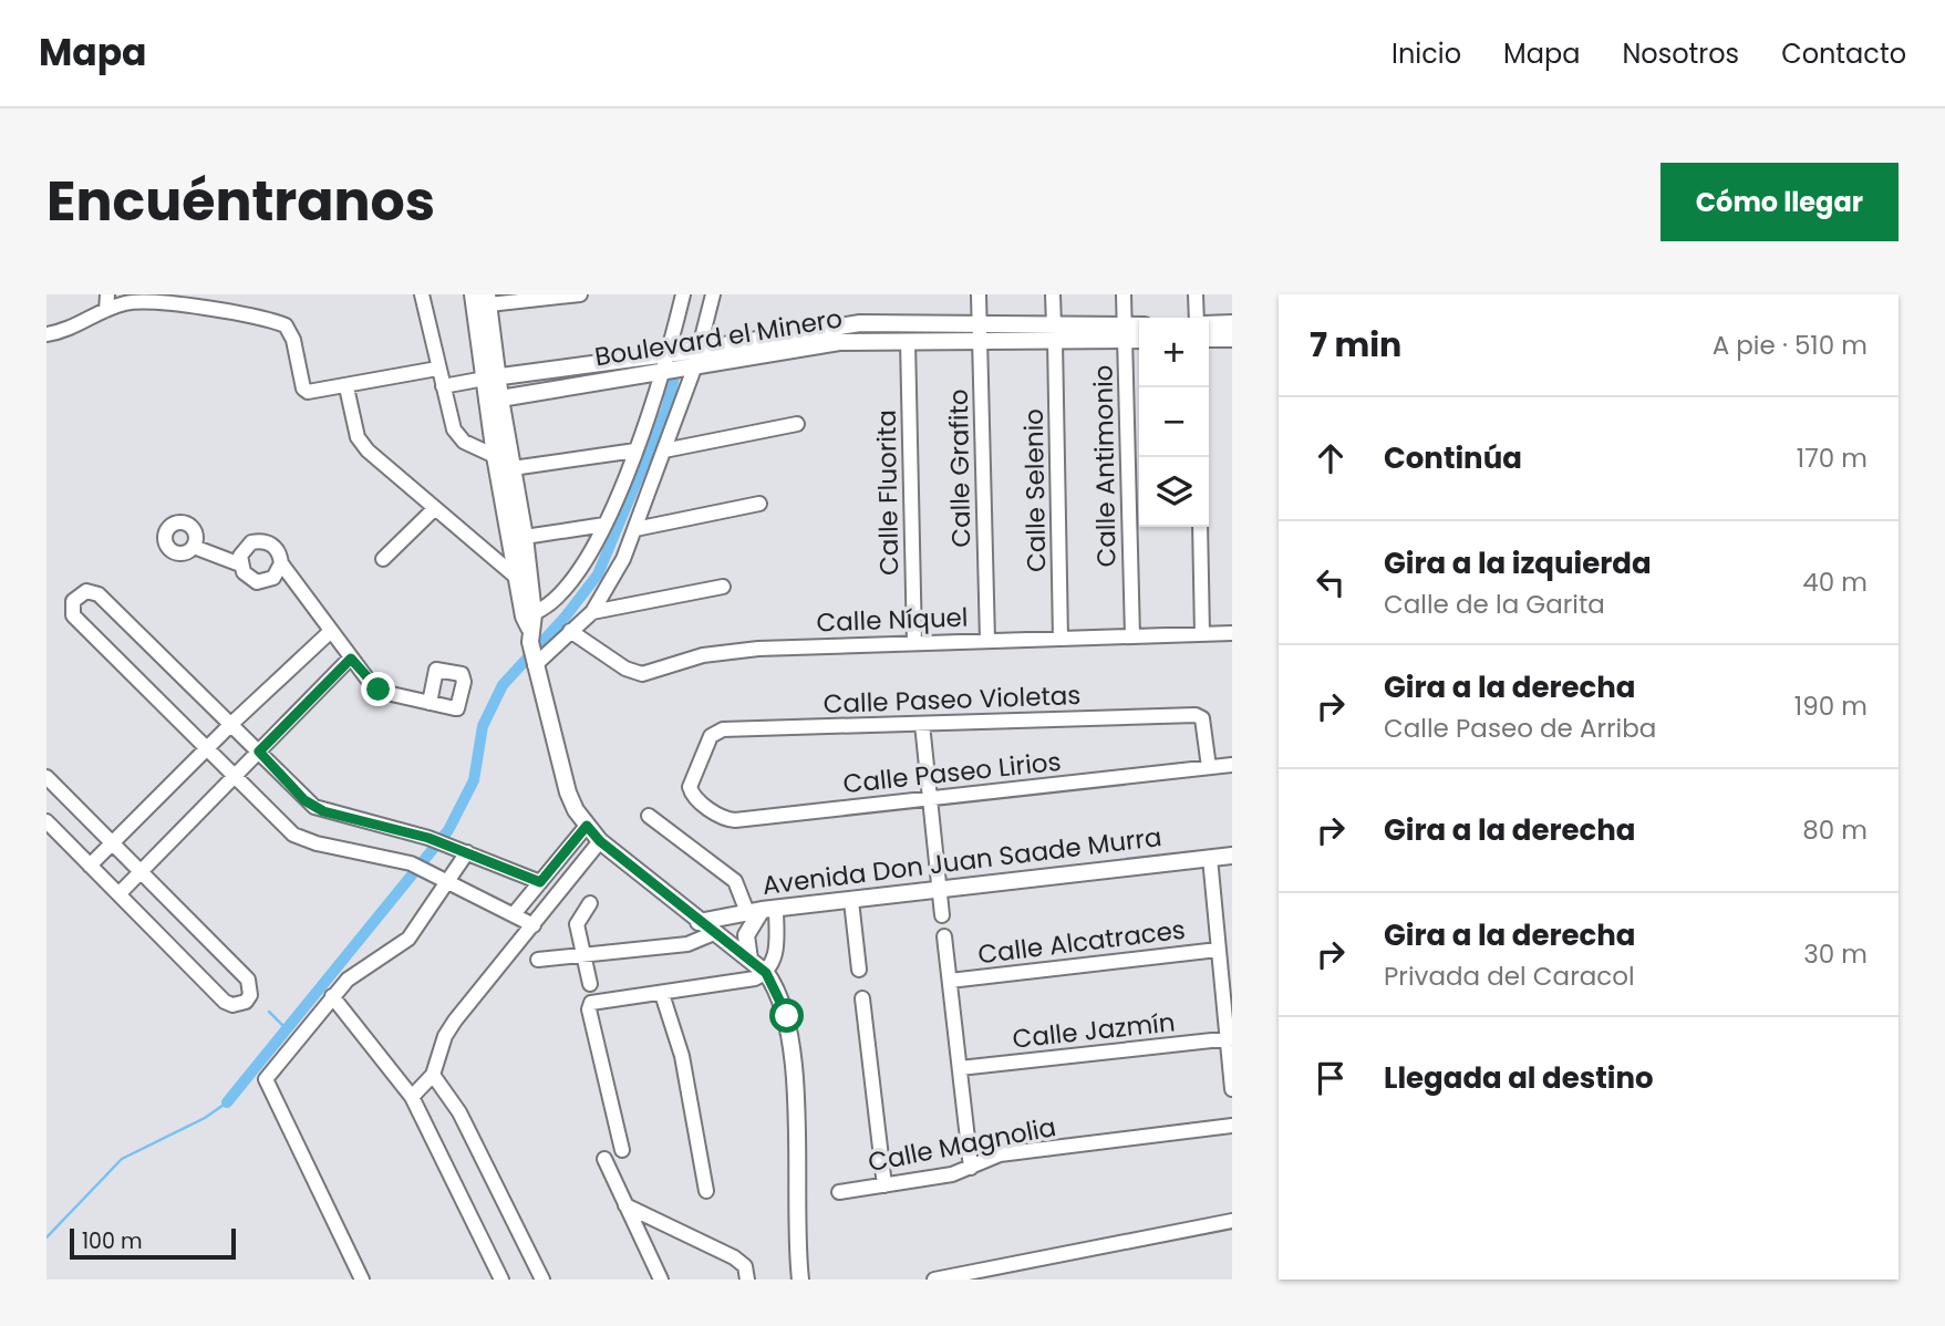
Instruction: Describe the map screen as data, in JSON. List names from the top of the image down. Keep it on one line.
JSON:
{"streets":{"street":["Boulevard el Minero","Calle Antimonio","Calle Grafito","Calle Selenio","Calle Fluorita","Calle Níquel","Calle Paseo Violetas","Calle Paseo Lirios","Avenida Don Juan Saade Murra","Calle Alcatraces","Calle Jazmín","Calle Magnolia"]},"crossings":[["Boulevard el Minero","Calle Antimonio"],["Boulevard el Minero","Calle Grafito"],["Boulevard el Minero","Calle Selenio"],["Boulevard el Minero","Calle Fluorita"],["Calle Antimonio","Calle Níquel"],["Calle Grafito","Calle Níquel"],["Calle Selenio","Calle Níquel"],["Calle Fluorita","Calle Níquel"],["Calle Paseo Violetas","Calle Paseo Lirios"]],"scale_bar":"100 m","page":{"header":"Mapa","nav":["Inicio","Mapa","Nosotros","Contacto"],"title":"Encuéntranos","buttons":"Cómo llegar","heading":["7 min","A pie · 510 m"],"map_buttons":["+","−"],"list":[["Continúa","170 m"],["Gira a la izquierda","Calle de la Garita","40 m"],["Gira a la derecha","Calle Paseo de Arriba","190 m"],["Gira a la derecha","80 m"],["Gira a la derecha","Privada del Caracol","30 m"],"Llegada al destino"],"scale":"100 m"}}
